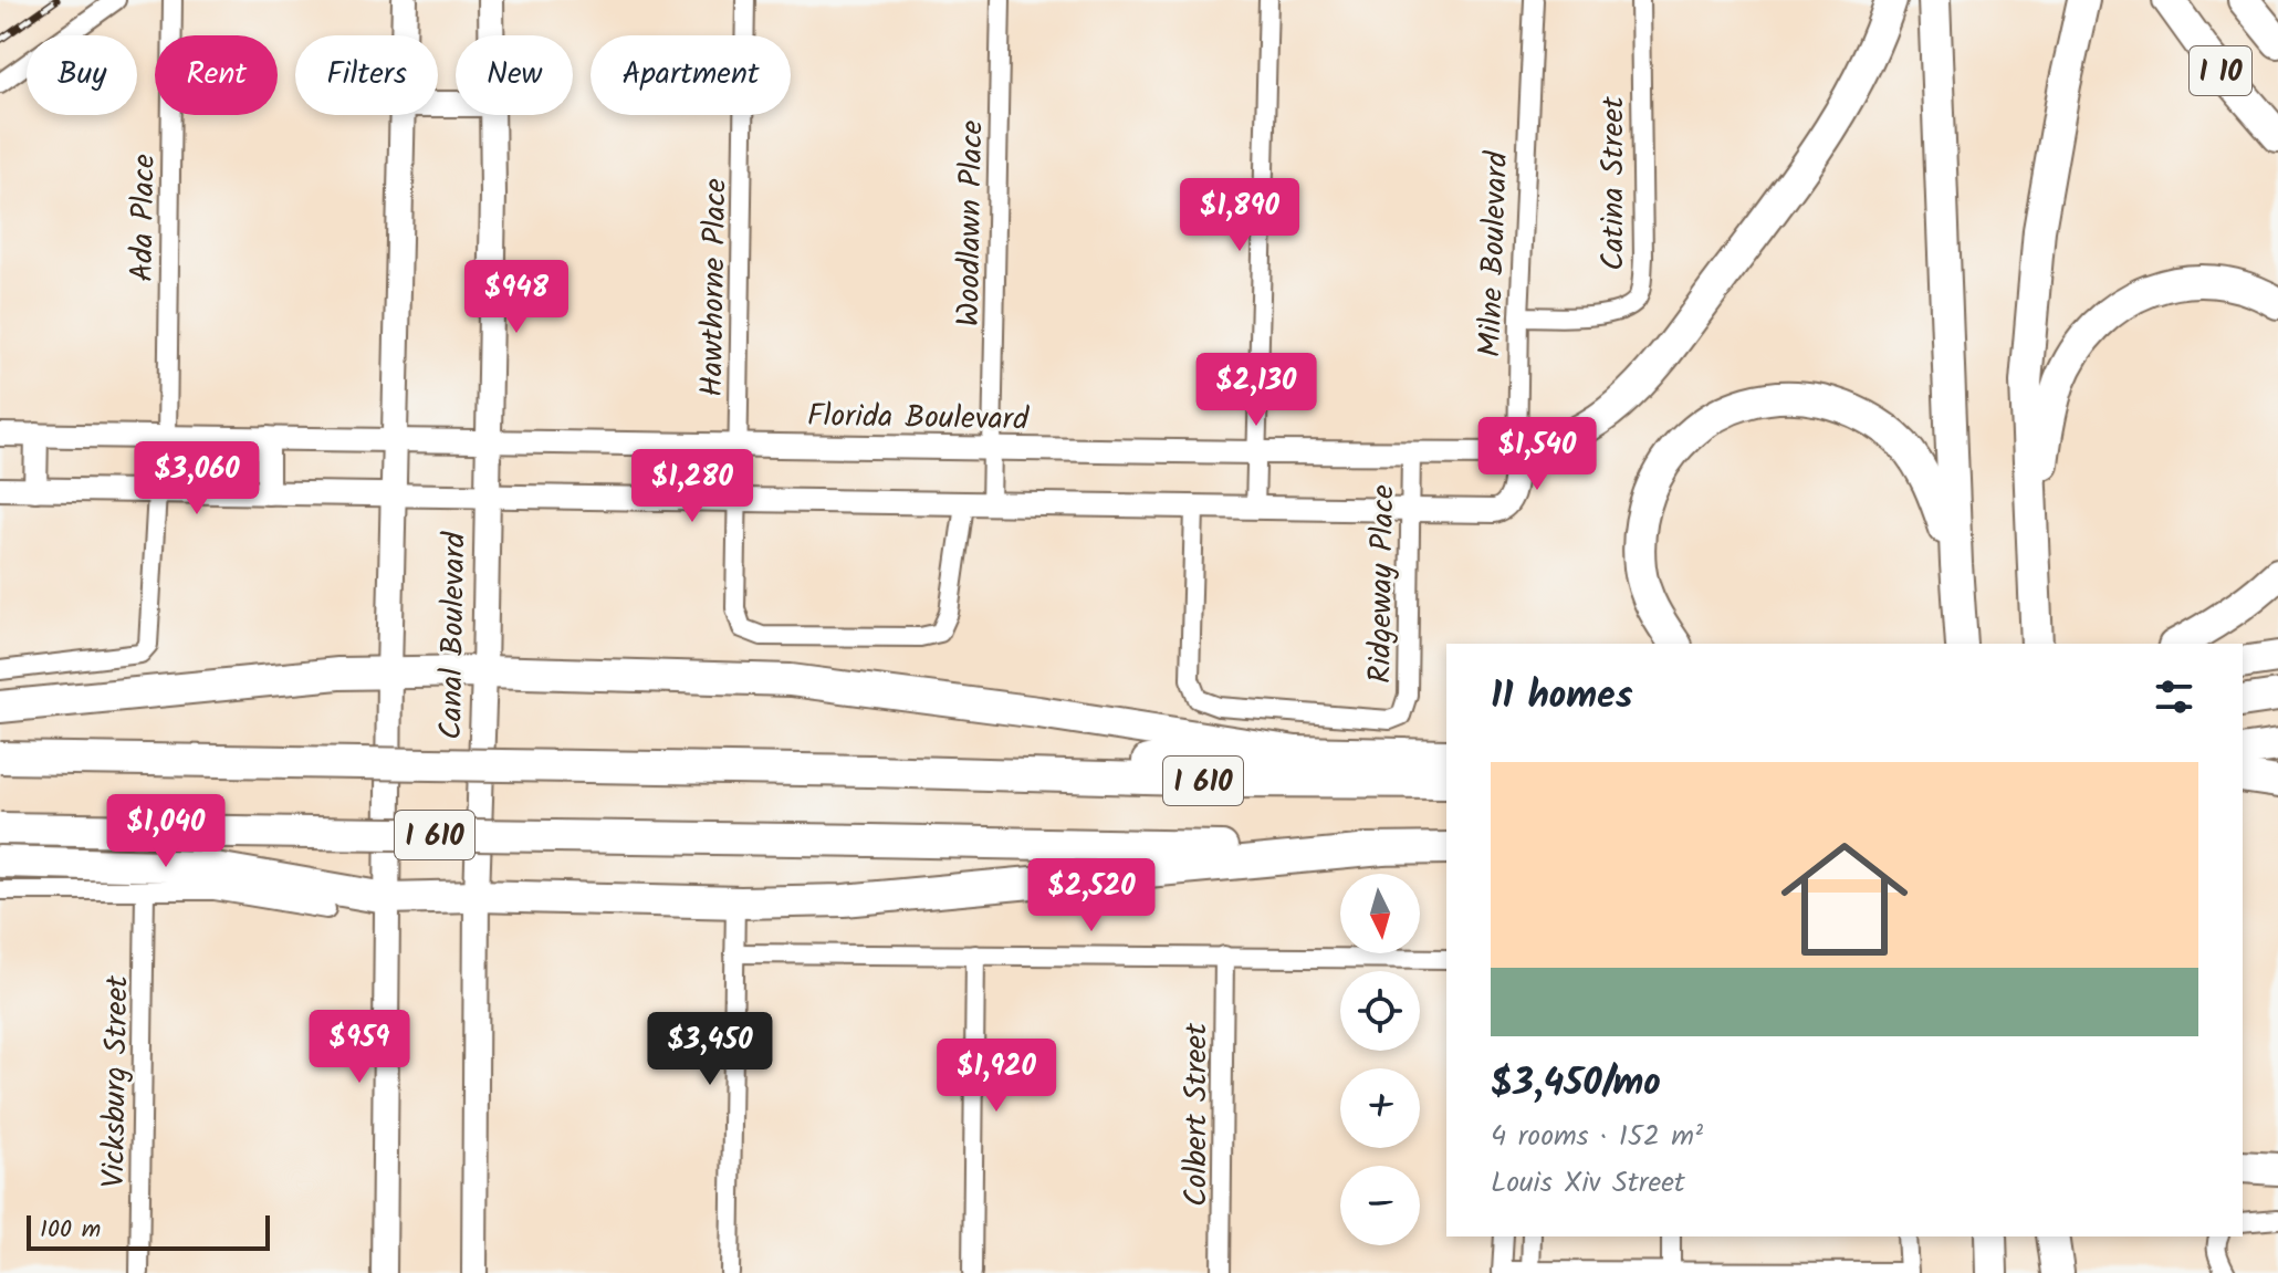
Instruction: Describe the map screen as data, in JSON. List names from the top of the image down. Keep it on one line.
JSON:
{"streets":{"highway":["I 10","I 610"],"main road":["Canal Boulevard"],"street":["Catina Street","Ada Place","Woodlawn Place","Milne Boulevard","Hawthorne Place","Florida Boulevard","Ridgeway Place","Vicksburg Street","Colbert Street"]},"crossings":[["Catina Street","Milne Boulevard"],["Ada Place","Florida Boulevard"],["Woodlawn Place","Florida Boulevard"],["Milne Boulevard","Florida Boulevard"],["Milne Boulevard","Ridgeway Place"],["Hawthorne Place","Florida Boulevard"],["Florida Boulevard","Ridgeway Place"],["Florida Boulevard","Canal Boulevard"]],"scale_bar":"100 m","north":"bottom","page":{"chip":["Buy","Rent","Filters","New","Apartment"],"price":["$1,890","$948","$2,130","$1,540","$3,060","$1,280","$1,040","$2,520","$959","$3,450","$1,920"],"heading":"11 homes","list":[{"name":"$3,450/mo","note":"4 rooms · 152 m² · Louis Xiv Street"}],"map_buttons":["+","−"],"scale":"100 m"}}
